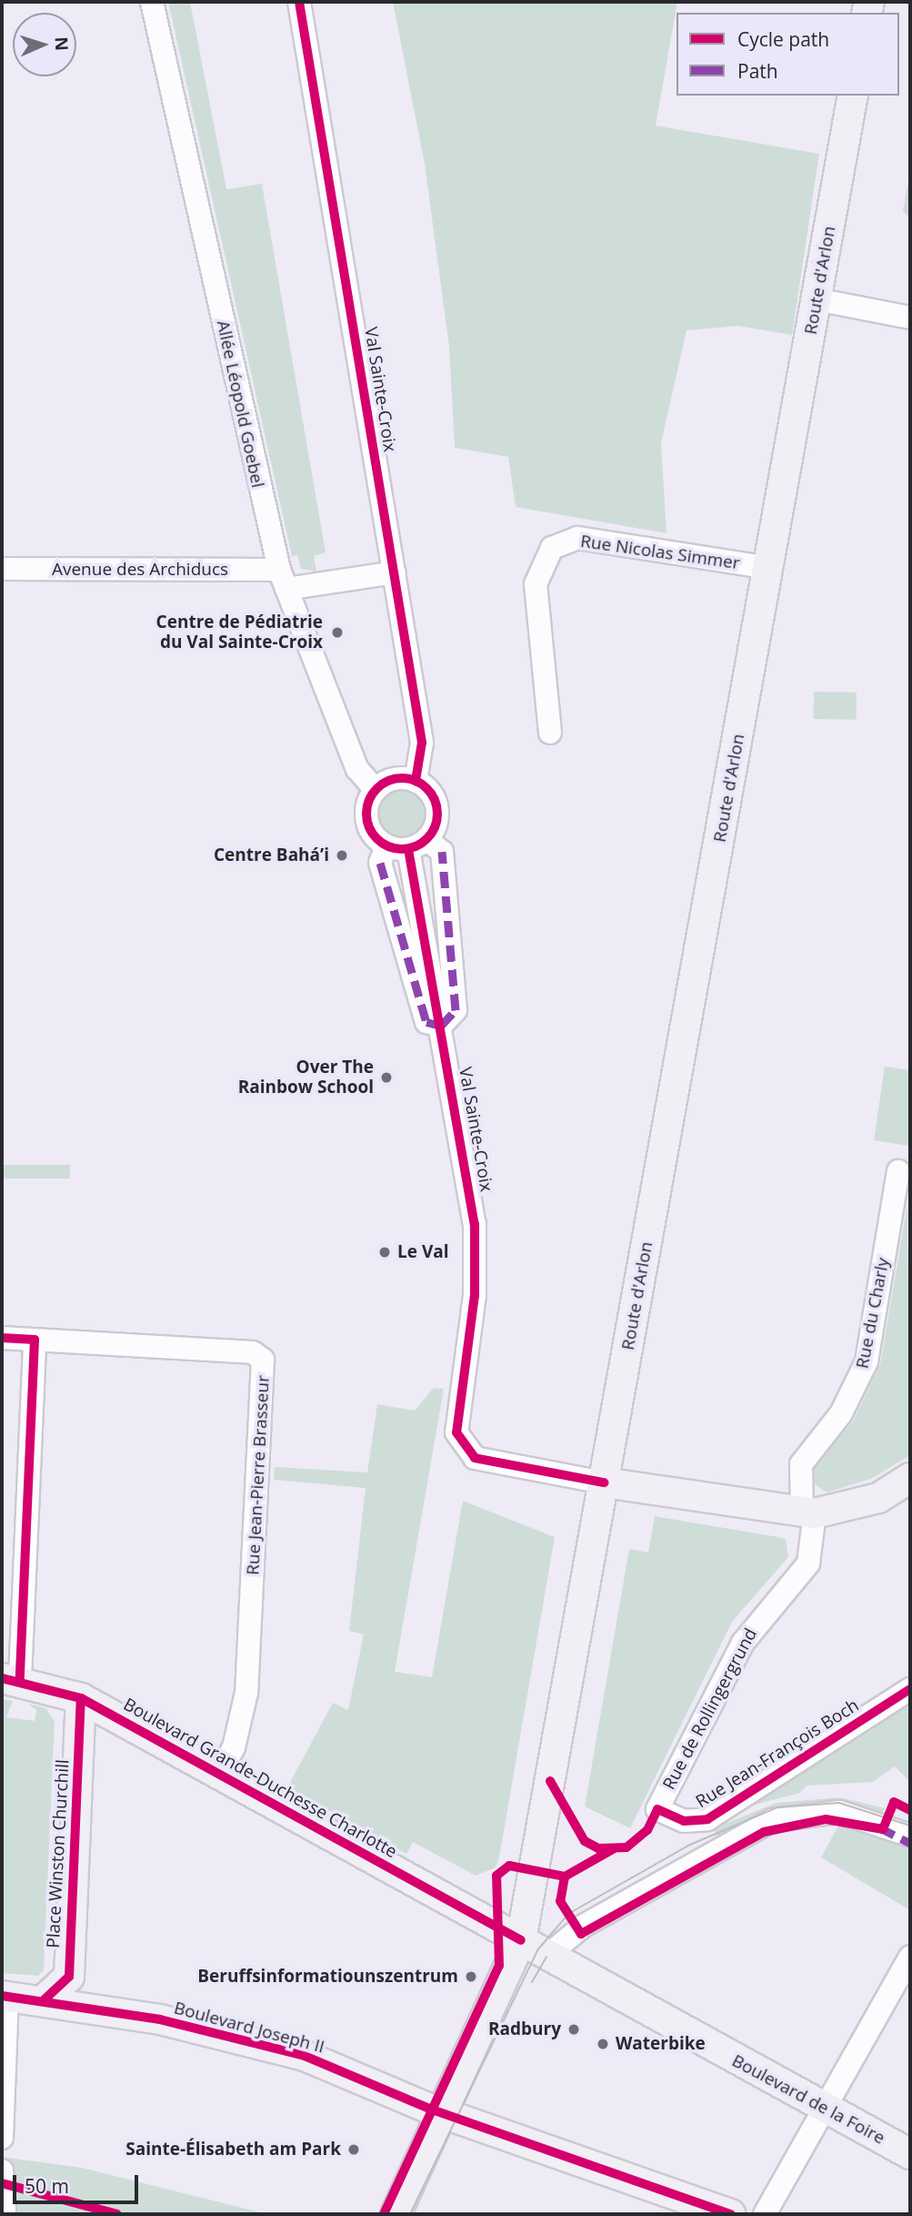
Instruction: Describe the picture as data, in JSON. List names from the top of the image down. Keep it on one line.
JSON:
{"streets":{"main road":["Route d'Arlon","Boulevard Grande-Duchesse Charlotte","Place Winston Churchill","Boulevard Joseph II","Boulevard de la Foire"],"street":["Val Sainte-Croix","Allée Léopold Goebel","Rue Nicolas Simmer","Avenue des Archiducs","Rue du Charly","Rue Jean-Pierre Brasseur","Rue de Rollingergrund","Rue Jean-François Boch"]},"crossings":[["Route d'Arlon","Val Sainte-Croix"],["Route d'Arlon","Rue Nicolas Simmer"],["Route d'Arlon","Boulevard Grande-Duchesse Charlotte"],["Route d'Arlon","Boulevard Joseph II"],["Val Sainte-Croix","Allée Léopold Goebel"],["Val Sainte-Croix","Avenue des Archiducs"],["Allée Léopold Goebel","Avenue des Archiducs"],["Rue du Charly","Rue de Rollingergrund"],["Rue Jean-Pierre Brasseur","Boulevard Grande-Duchesse Charlotte"],["Rue de Rollingergrund","Rue Jean-François Boch"],["Boulevard Grande-Duchesse Charlotte","Place Winston Churchill"],["Boulevard Grande-Duchesse Charlotte","Boulevard de la Foire"],["Place Winston Churchill","Boulevard Joseph II"]],"places":["Centre de Pédiatrie du Val Sainte-Croix","Centre Bahá’i","Over The Rainbow School","Le Val","Beruffsinformatiounszentrum","Radbury","Waterbike","Sainte-Élisabeth am Park"],"legend":["Cycle path","Path"],"scale_bar":"50 m","north":"right"}
